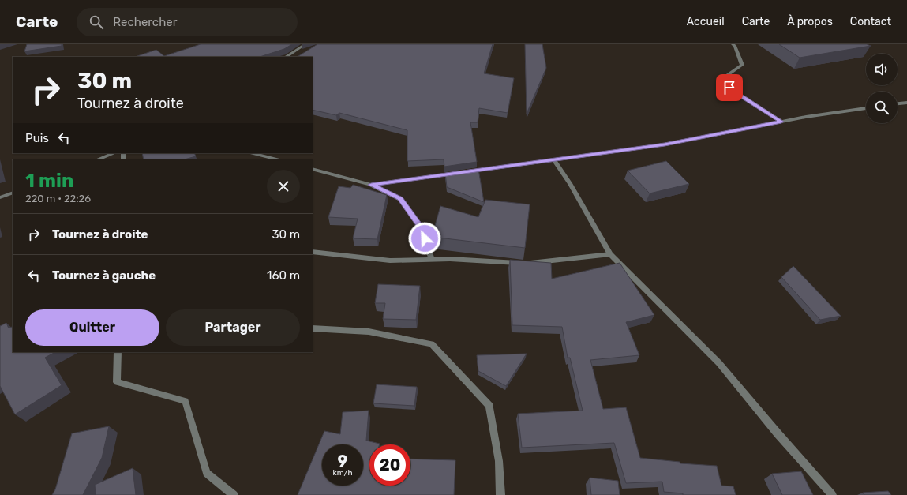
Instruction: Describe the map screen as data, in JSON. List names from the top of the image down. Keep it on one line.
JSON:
{"page":{"header":"Carte","search":"Rechercher","nav":["Accueil","Carte","À propos","Contact"],"turn":["30 m","Tournez à droite"],"then":"Puis","heading":["1 min","220 m · 22:26"],"list":[{"name":"Tournez à droite","value":"30 m"},{"name":"Tournez à gauche","value":"160 m"}],"buttons":["Quitter","Partager"],"speed":"9 km/h","limit":"20"}}
